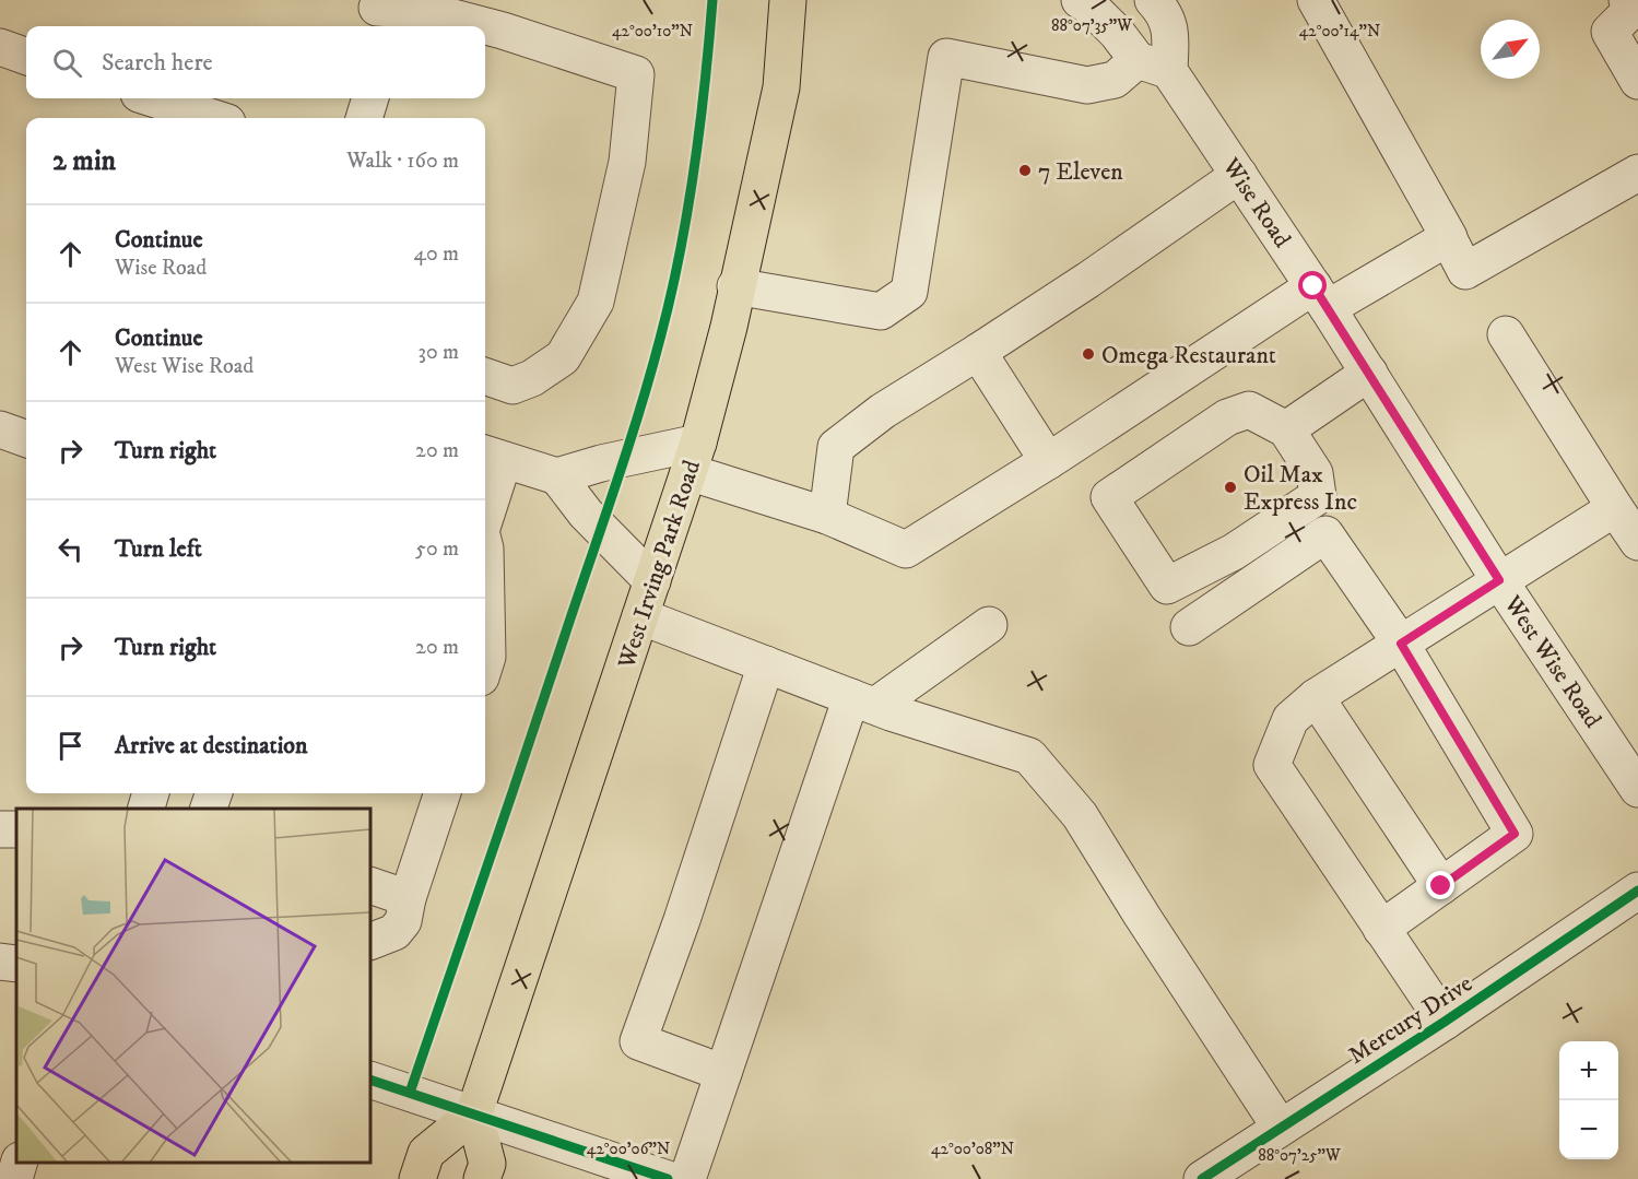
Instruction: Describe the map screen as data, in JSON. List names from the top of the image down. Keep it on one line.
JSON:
{"streets":{"main road":["West Irving Park Road"],"street":["Wise Road","West Wise Road","Mercury Drive"]},"crossings":[["Wise Road","West Wise Road"]],"places":["7 Eleven","Omega Restaurant","Oil Max Express Inc"],"north":"top right","page":{"search":"Search here","heading":["2 min","Walk · 160 m"],"list":[["Continue","Wise Road","40 m"],["Continue","West Wise Road","30 m"],["Turn right","20 m"],["Turn left","50 m"],["Turn right","20 m"],"Arrive at destination"],"map_buttons":["+","−"]},"coordinates":["88°07'35\"W","42°00'10\"N","42°00'14\"N","42°00'06\"N","42°00'08\"N","88°07'25\"W"]}
